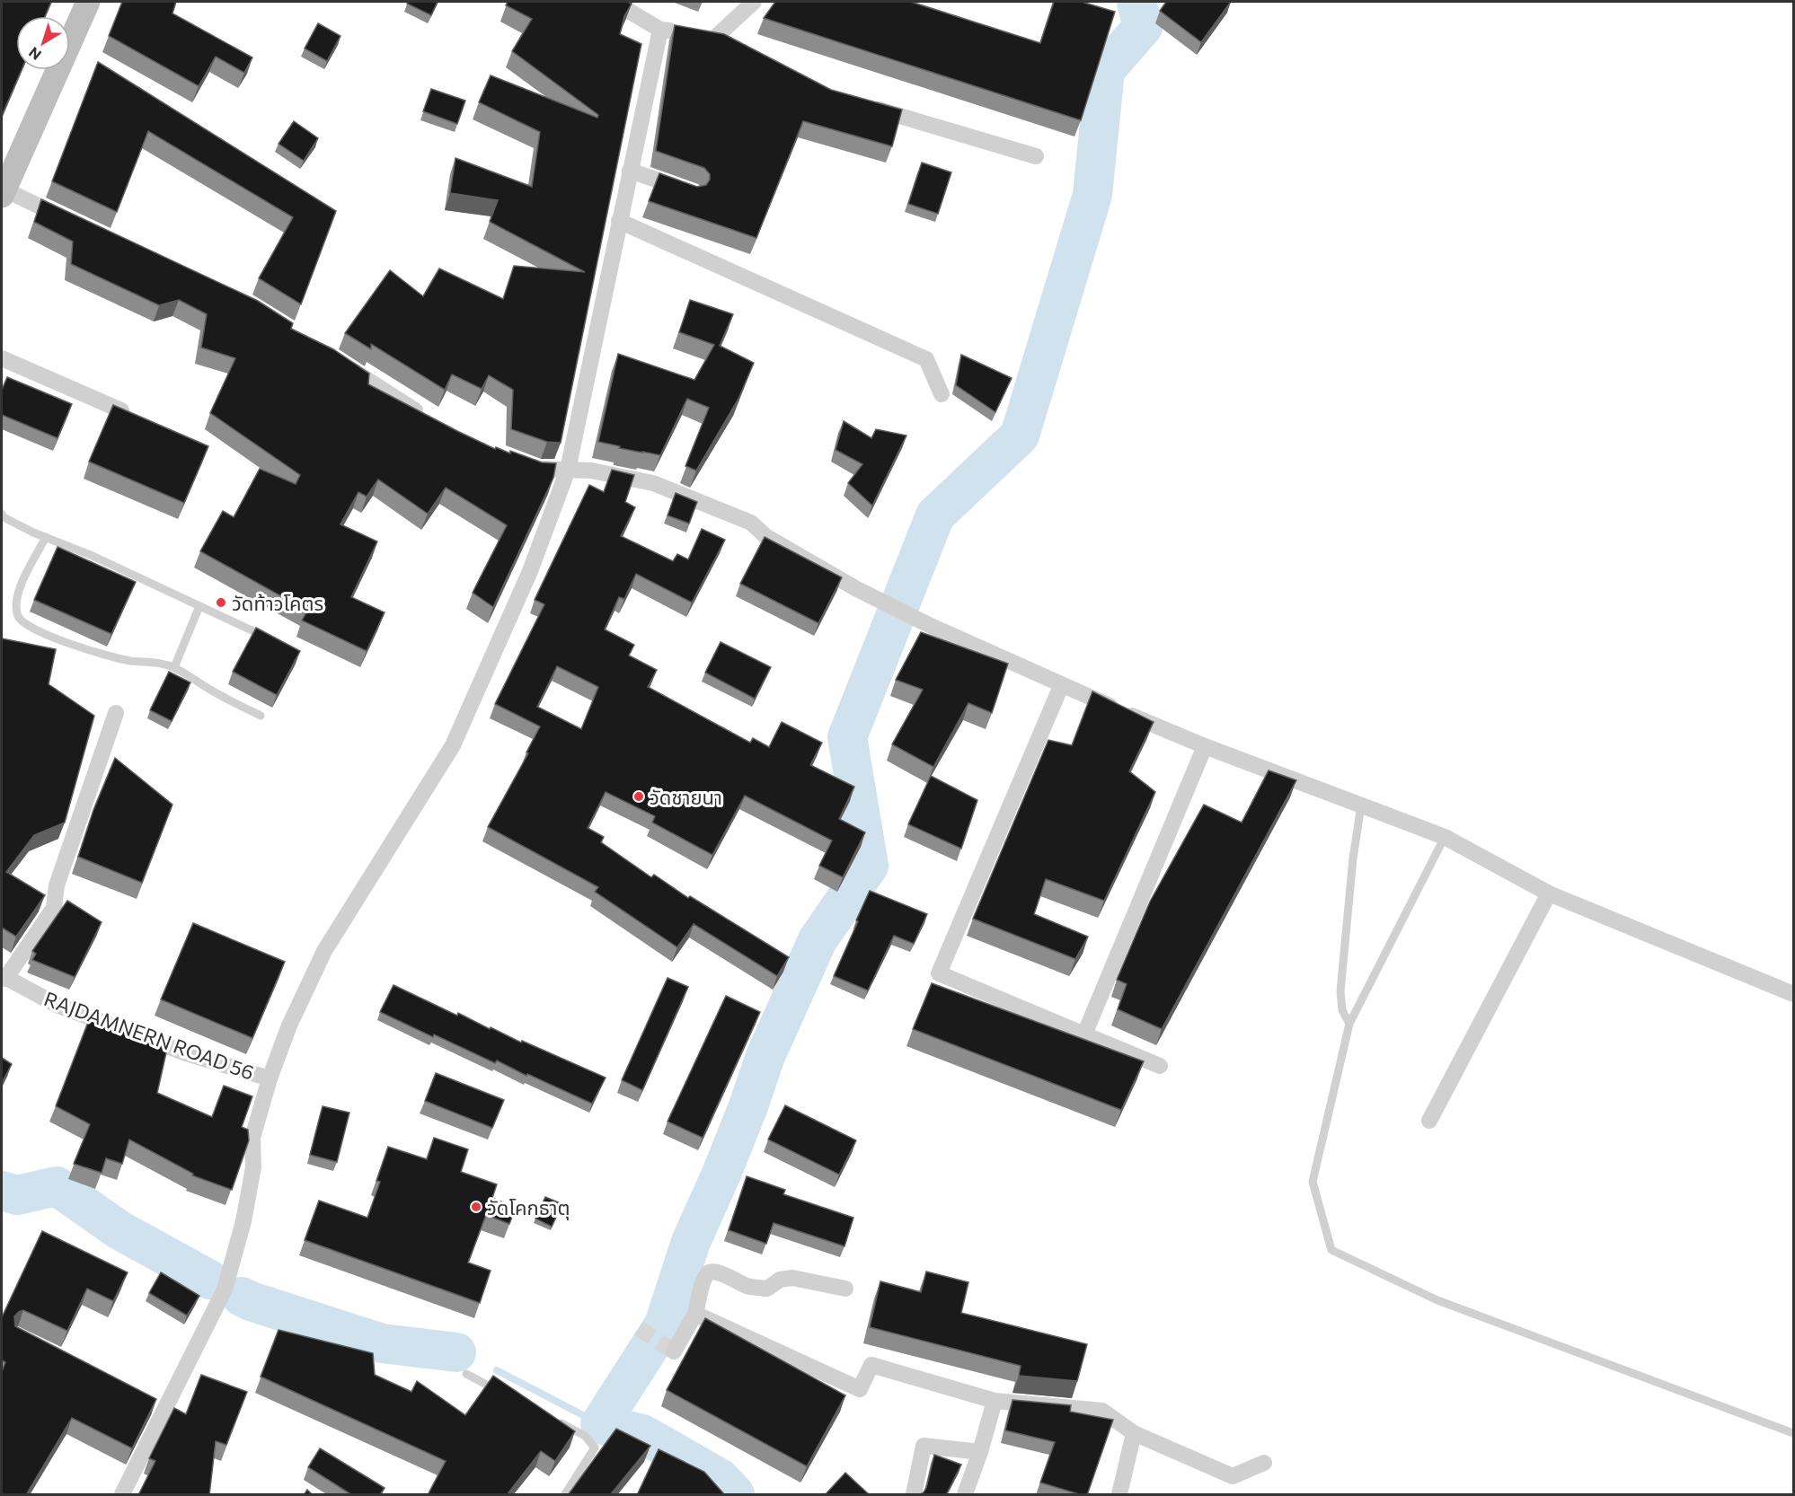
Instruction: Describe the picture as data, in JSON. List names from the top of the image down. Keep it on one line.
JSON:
{"streets":{"street":["RAJDAMNERN ROAD 56"]},"places":["วัดท้าวโคตร","วัดชายนา","วัดโคกธาตุ"],"north":"bottom left"}
